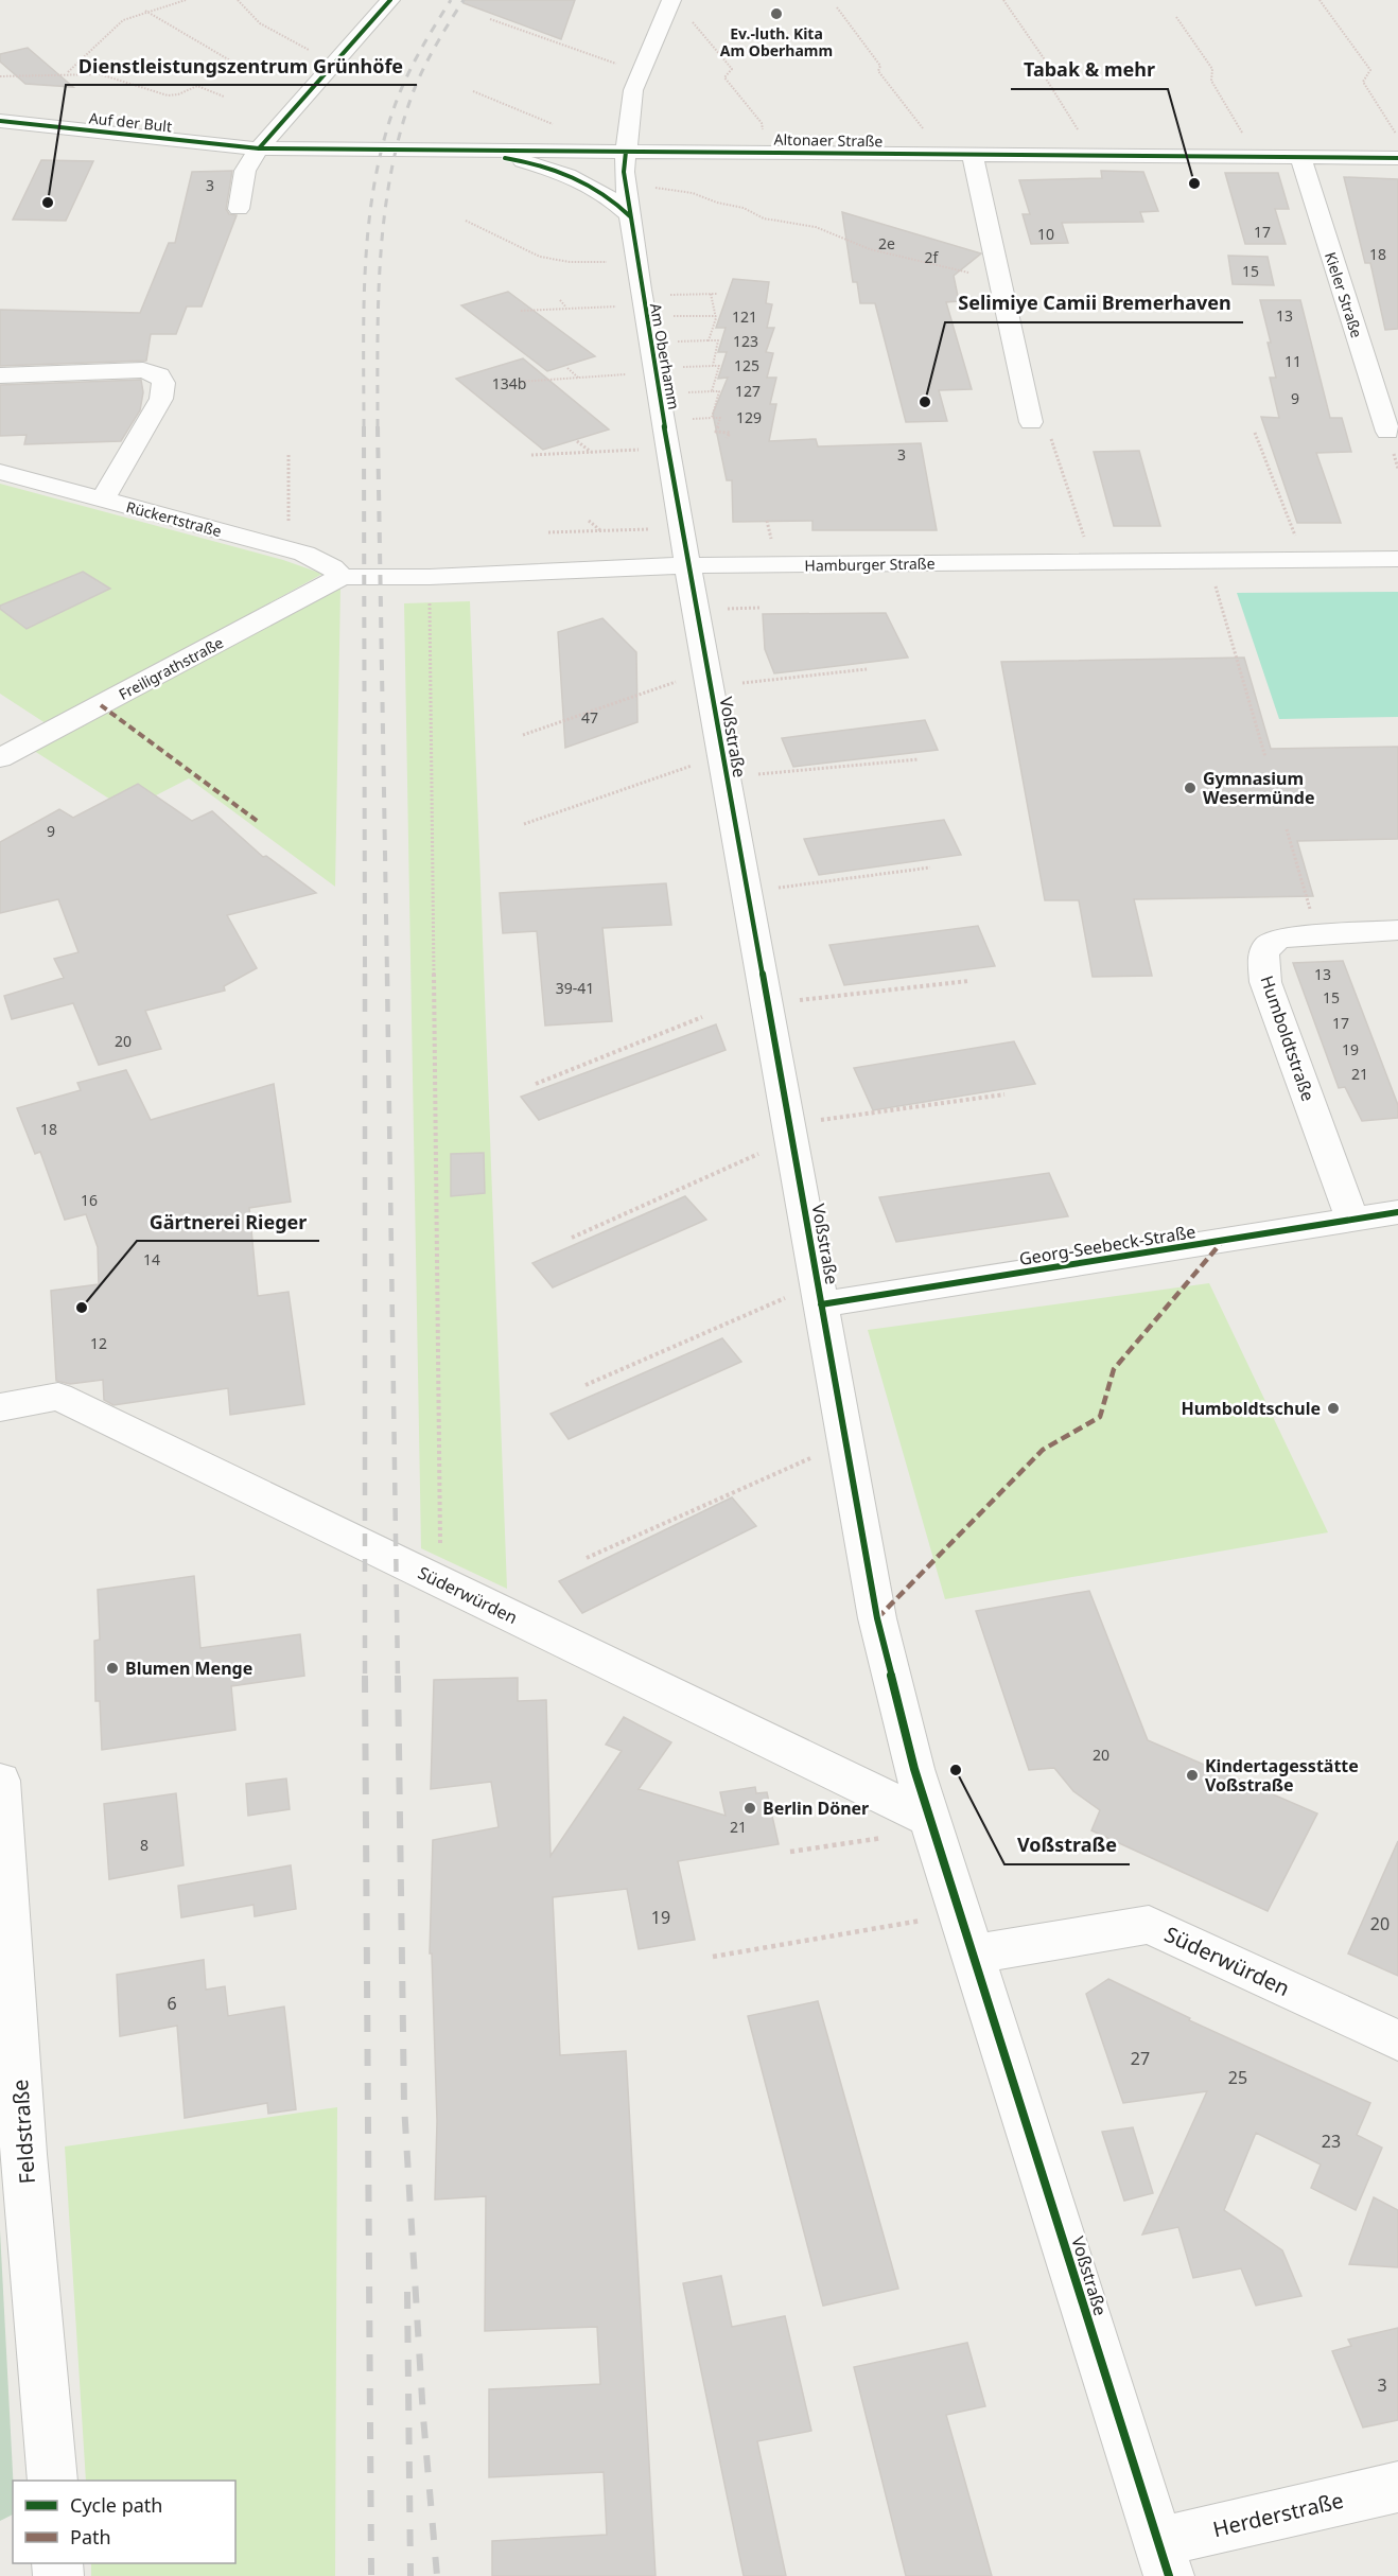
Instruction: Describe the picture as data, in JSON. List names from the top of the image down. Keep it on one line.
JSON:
{"streets":{"street":["Auf der Bult","Altonaer Straße","Kieler Straße","Am Oberhamm","Rückertstraße","Hamburger Straße","Freiligrathstraße","Voßstraße","Humboldtstraße","Georg-Seebeck-Straße","Süderwürden","Feldstraße","Herderstraße"]},"crossings":[["Auf der Bult","Altonaer Straße"],["Altonaer Straße","Kieler Straße"],["Altonaer Straße","Am Oberhamm"],["Am Oberhamm","Hamburger Straße"],["Am Oberhamm","Voßstraße"],["Rückertstraße","Hamburger Straße"],["Rückertstraße","Freiligrathstraße"],["Hamburger Straße","Freiligrathstraße"],["Hamburger Straße","Voßstraße"],["Voßstraße","Georg-Seebeck-Straße"],["Voßstraße","Süderwürden"],["Voßstraße","Herderstraße"],["Humboldtstraße","Georg-Seebeck-Straße"]],"places":["Ev.-luth. Kita Am Oberhamm","Tabak & mehr","Dienstleistungszentrum Grünhöfe","Selimiye Camii Bremerhaven","Gymnasium Wesermünde","Gärtnerei Rieger","Humboldtschule","Blumen Menge","Voßstraße","Kindertagesstätte Voßstraße","Berlin Döner"],"house_numbers":["3","17","10","2e","18","2f","15","13","121","123","11","125","134b","127","9","129","3","47","9","13","39-41","15","17","20","19","21","18","16","14","12","20","21","8","19","20","6","27","25","23","3"],"legend":["Cycle path","Path"]}
